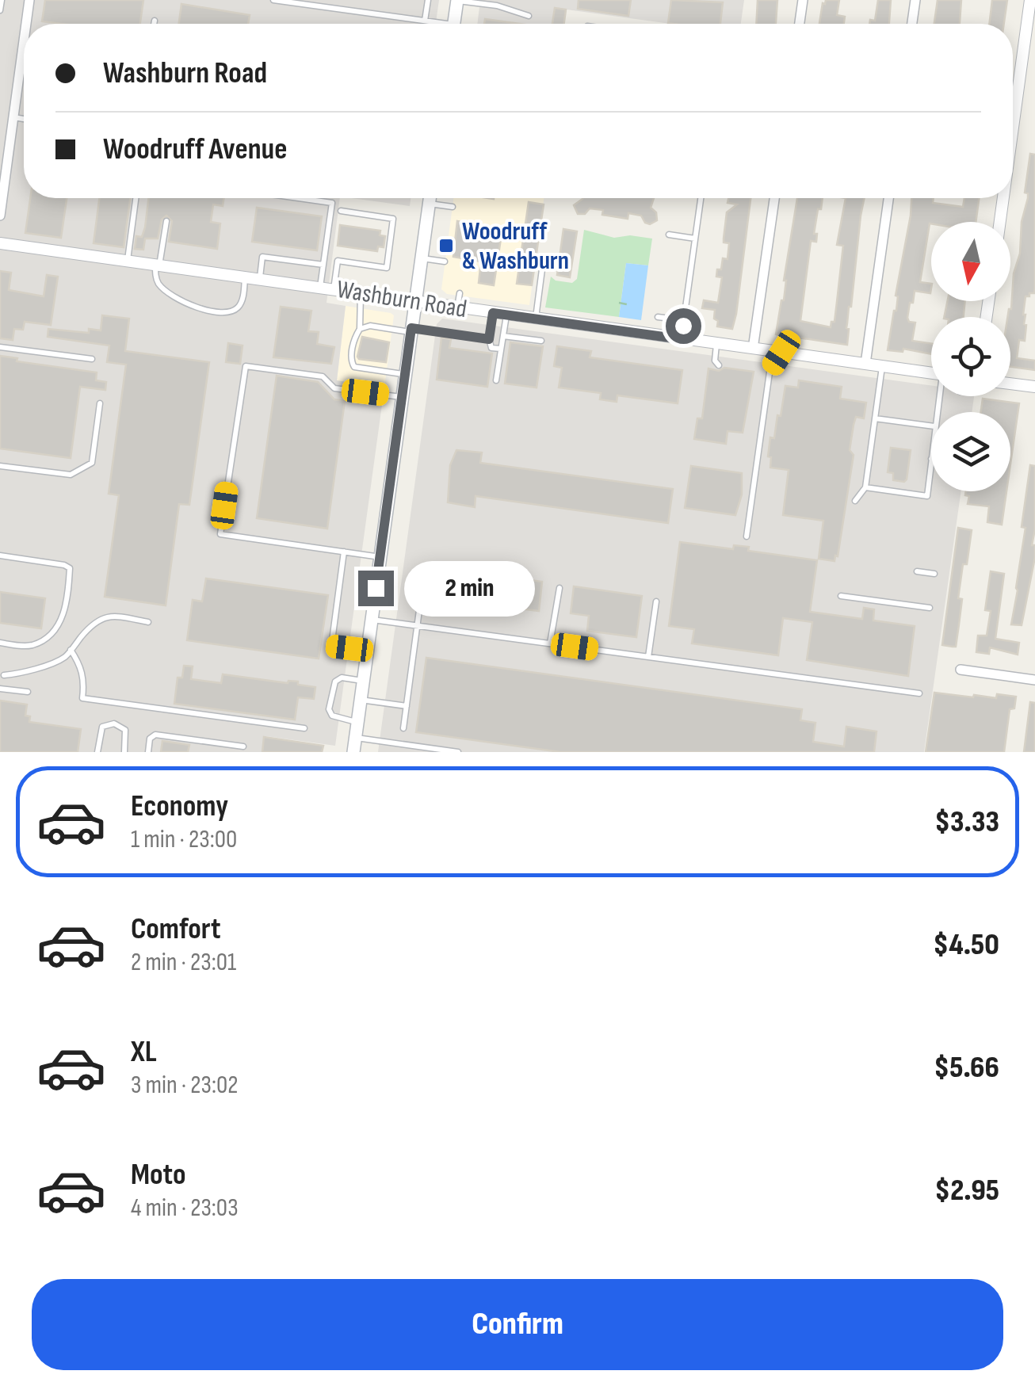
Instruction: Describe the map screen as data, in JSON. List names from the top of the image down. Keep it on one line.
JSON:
{"streets":{"street":["Washburn Road"]},"places":{"transit":["Woodruff & Washburn"]},"north":"bottom","page":{"banner":["Washburn Road","Woodruff Avenue"],"bubble":"2 min","list":[{"name":"Economy","note":"1 min · 23:00","value":"$3.33"},{"name":"Comfort","note":"2 min · 23:01","value":"$4.50"},{"name":"XL","note":"3 min · 23:02","value":"$5.66"},{"name":"Moto","note":"4 min · 23:03","value":"$2.95"}],"buttons":"Confirm"}}
